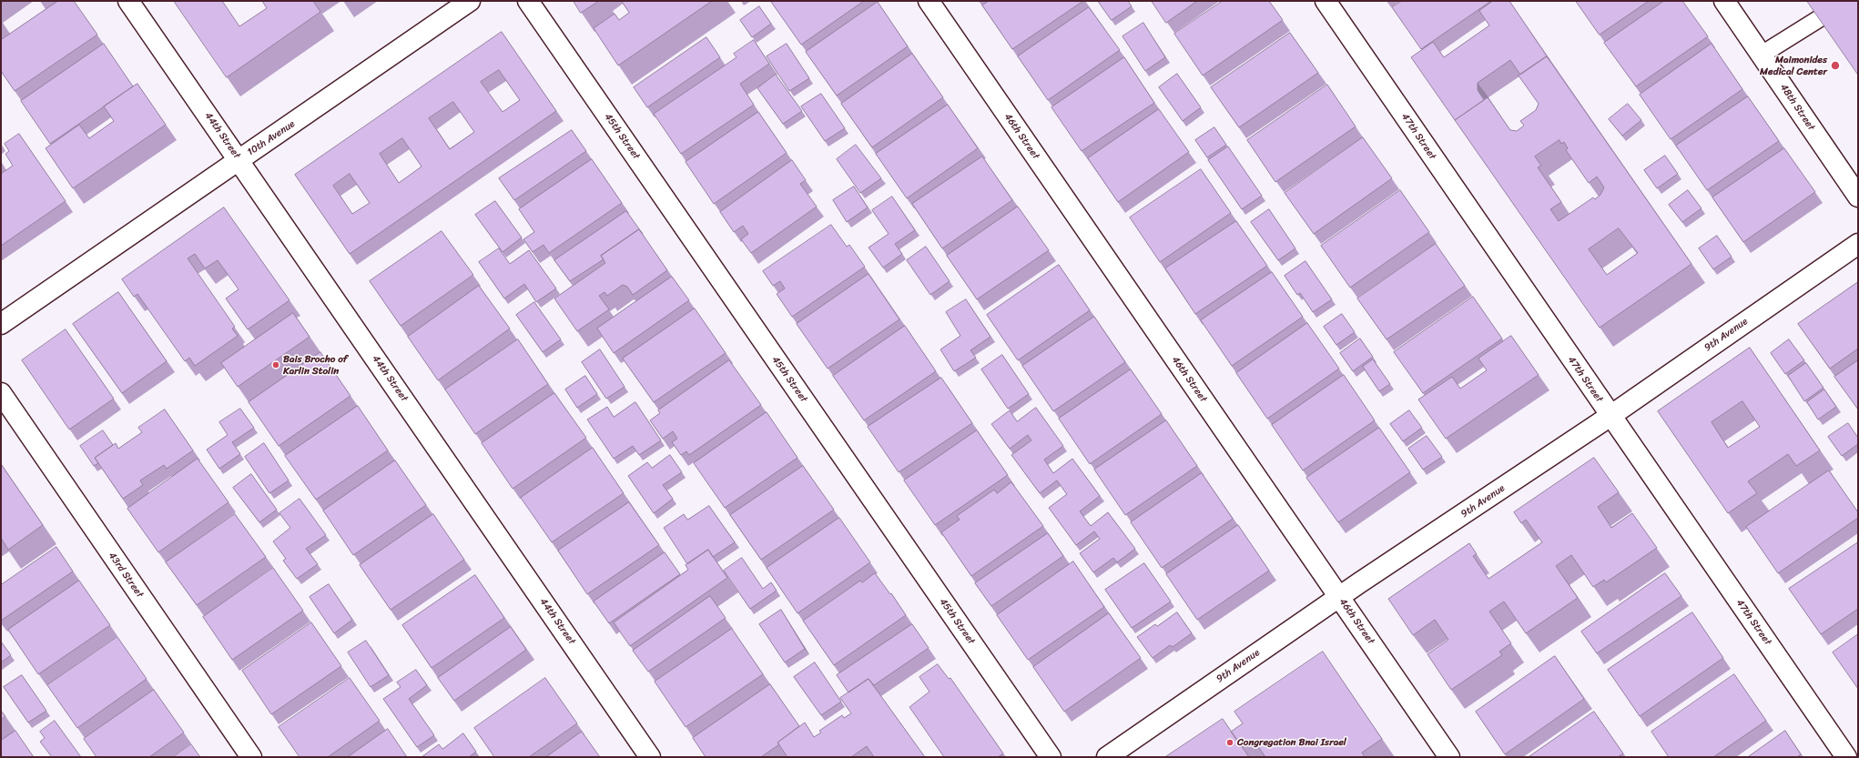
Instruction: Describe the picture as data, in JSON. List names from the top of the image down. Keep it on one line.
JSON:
{"streets":{"street":["48th Street","44th Street","45th Street","46th Street","47th Street","10th Avenue","9th Avenue","43rd Street"]},"crossings":[["44th Street","10th Avenue"],["46th Street","9th Avenue"],["47th Street","9th Avenue"]],"places":["Maimonides Medical Center","Bais Brocho of Karlin Stolin","Congregation Bnai Israel"]}
